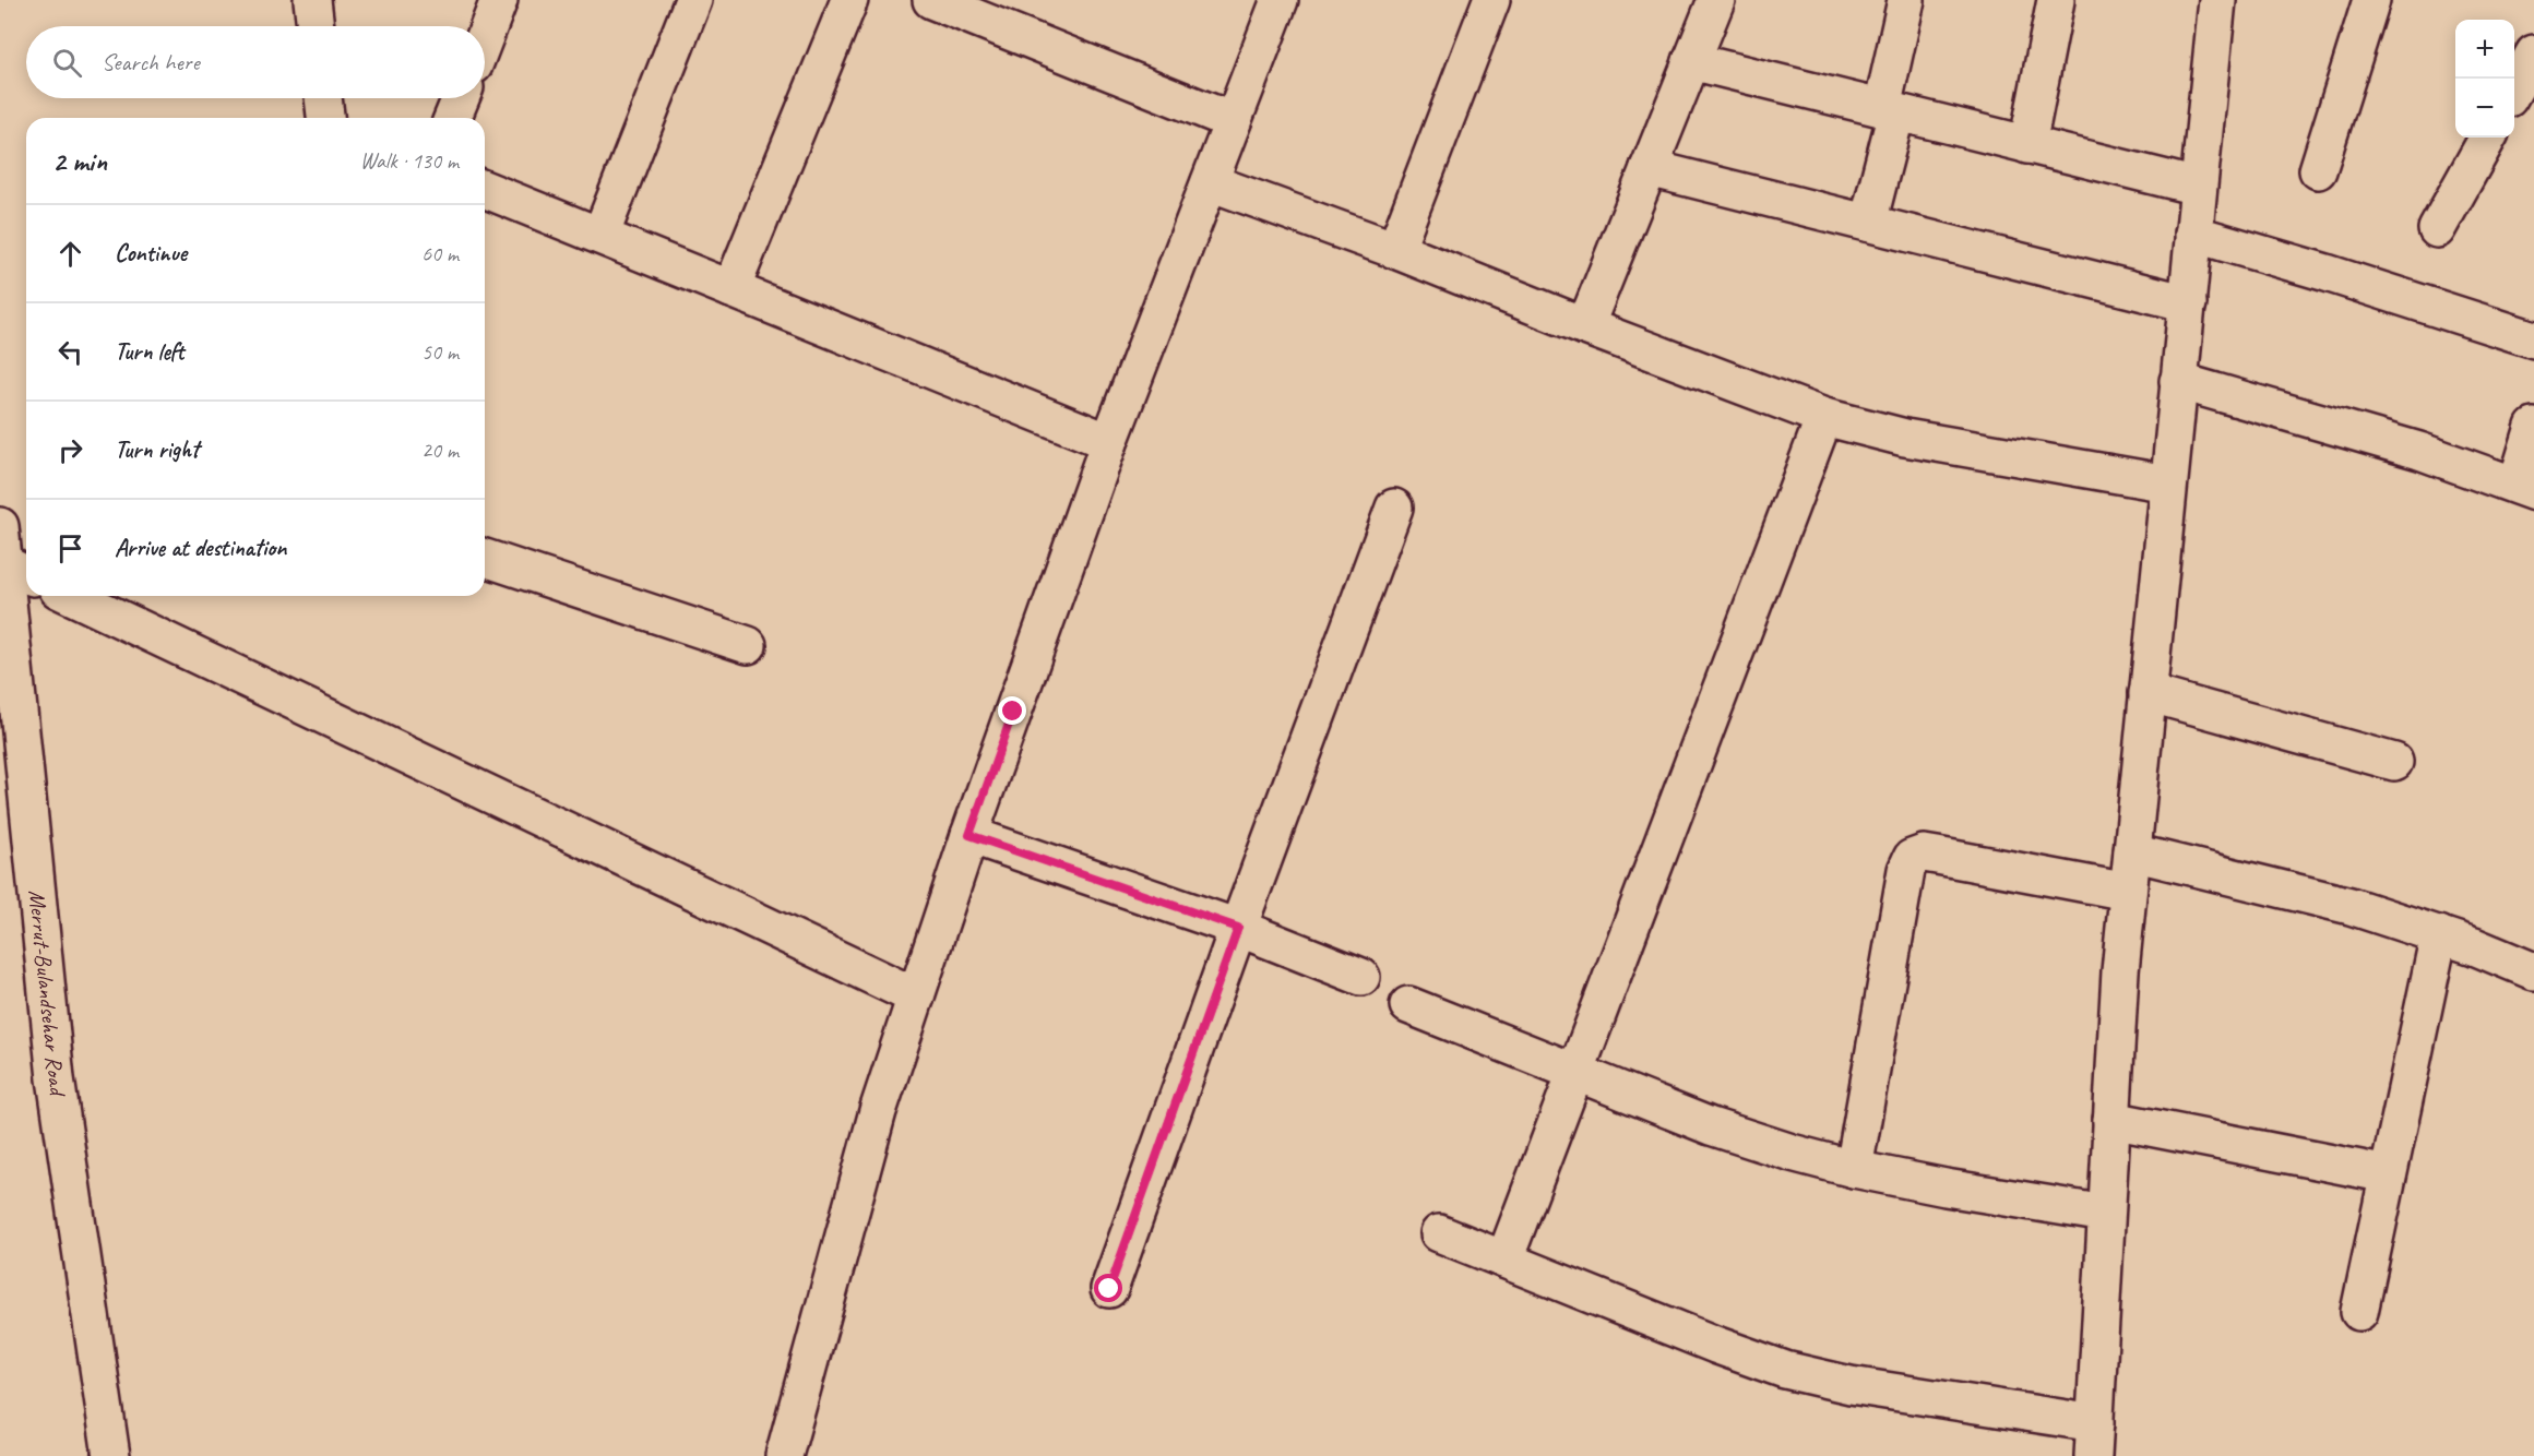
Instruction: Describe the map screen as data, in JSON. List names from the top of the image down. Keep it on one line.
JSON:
{"streets":{"street":["Merrut-Bulandsehar Road"]},"page":{"map_buttons":["+","−"],"search":"Search here","heading":["2 min","Walk · 130 m"],"list":[["Continue","60 m"],["Turn left","50 m"],["Turn right","20 m"],"Arrive at destination"]}}
